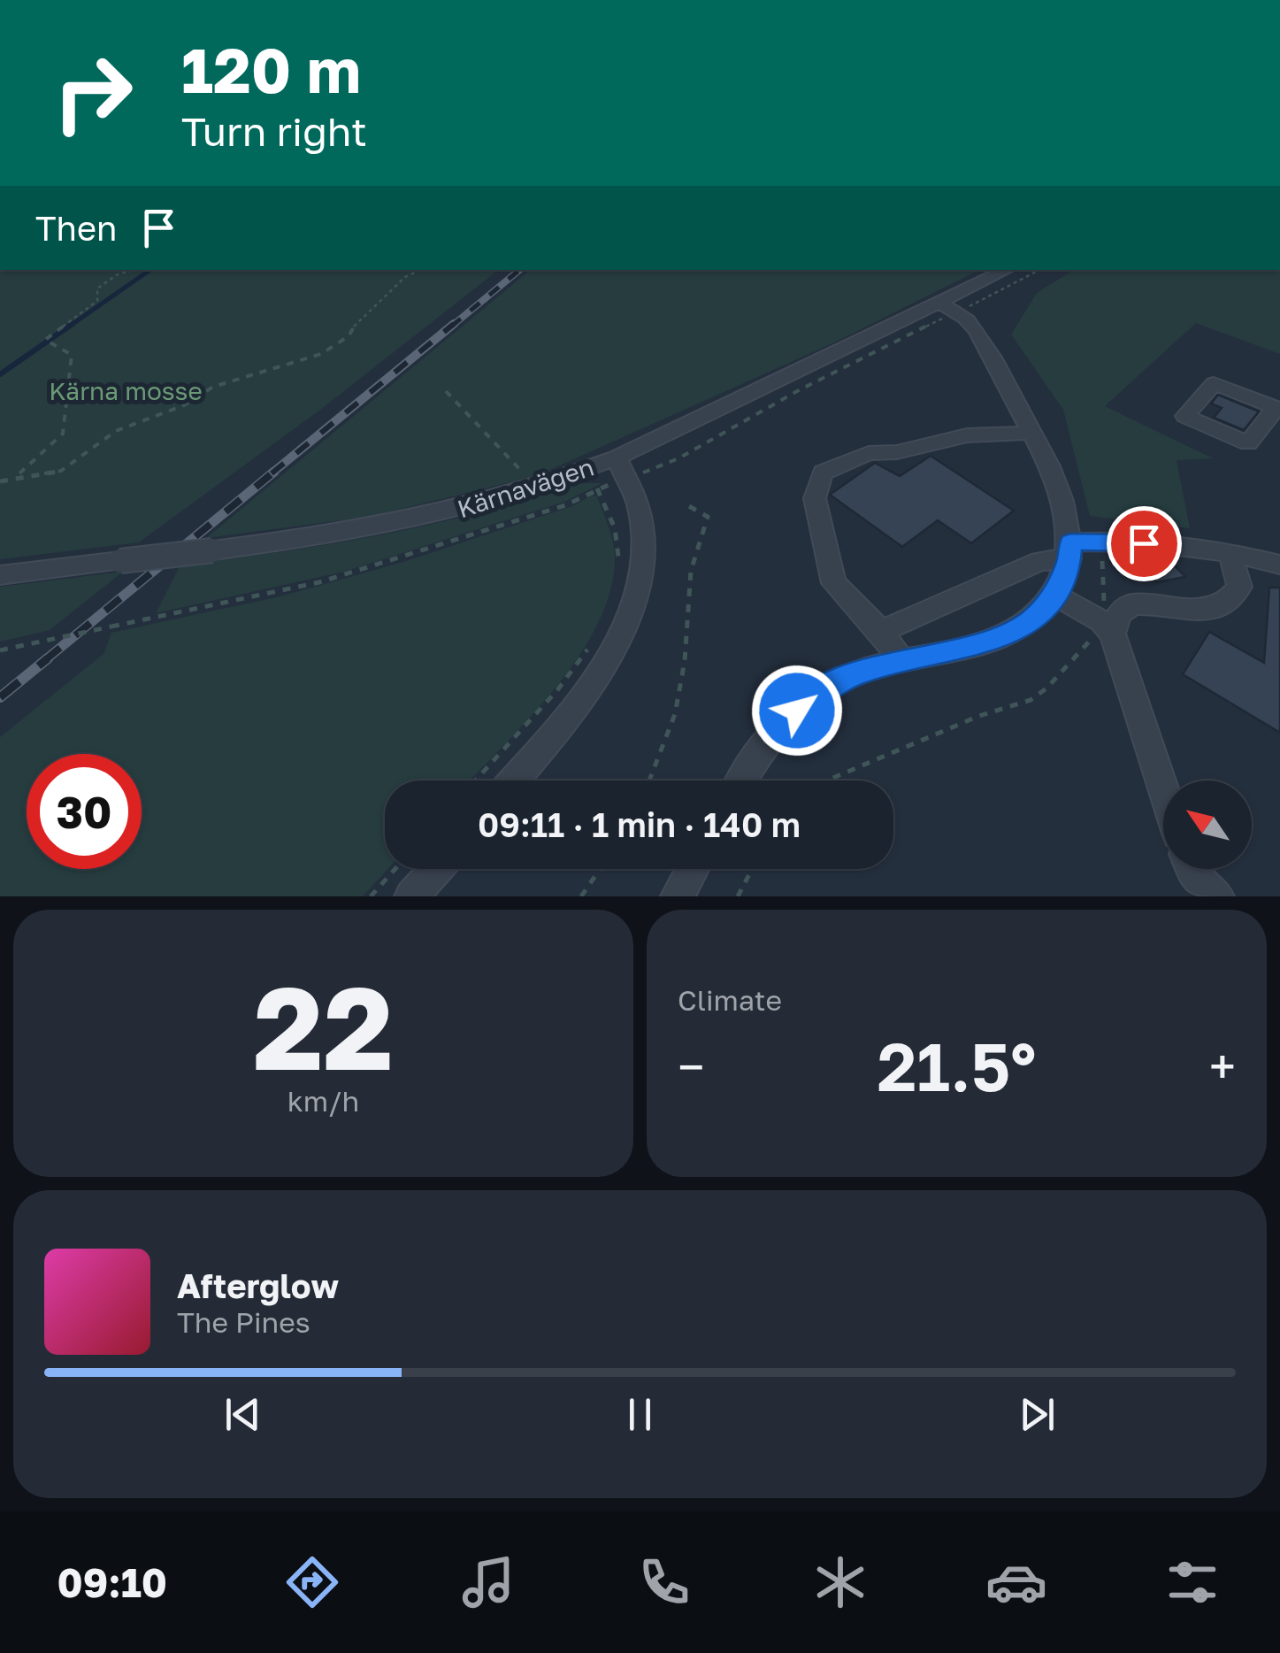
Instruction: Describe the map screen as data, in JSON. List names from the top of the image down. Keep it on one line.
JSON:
{"streets":{"street":["Kärnavägen"]},"parks":["Kärna mosse"],"north":"top left","page":{"turn":["120 m","Turn right"],"then":"Then","limit":"30","trip":"09:11 · 1 min · 140 m","tile":[["22","km/h"],"Climate"],"heat":["−","21.5°","+"],"song":["Afterglow","The Pines"],"tabs":"09:10"}}
